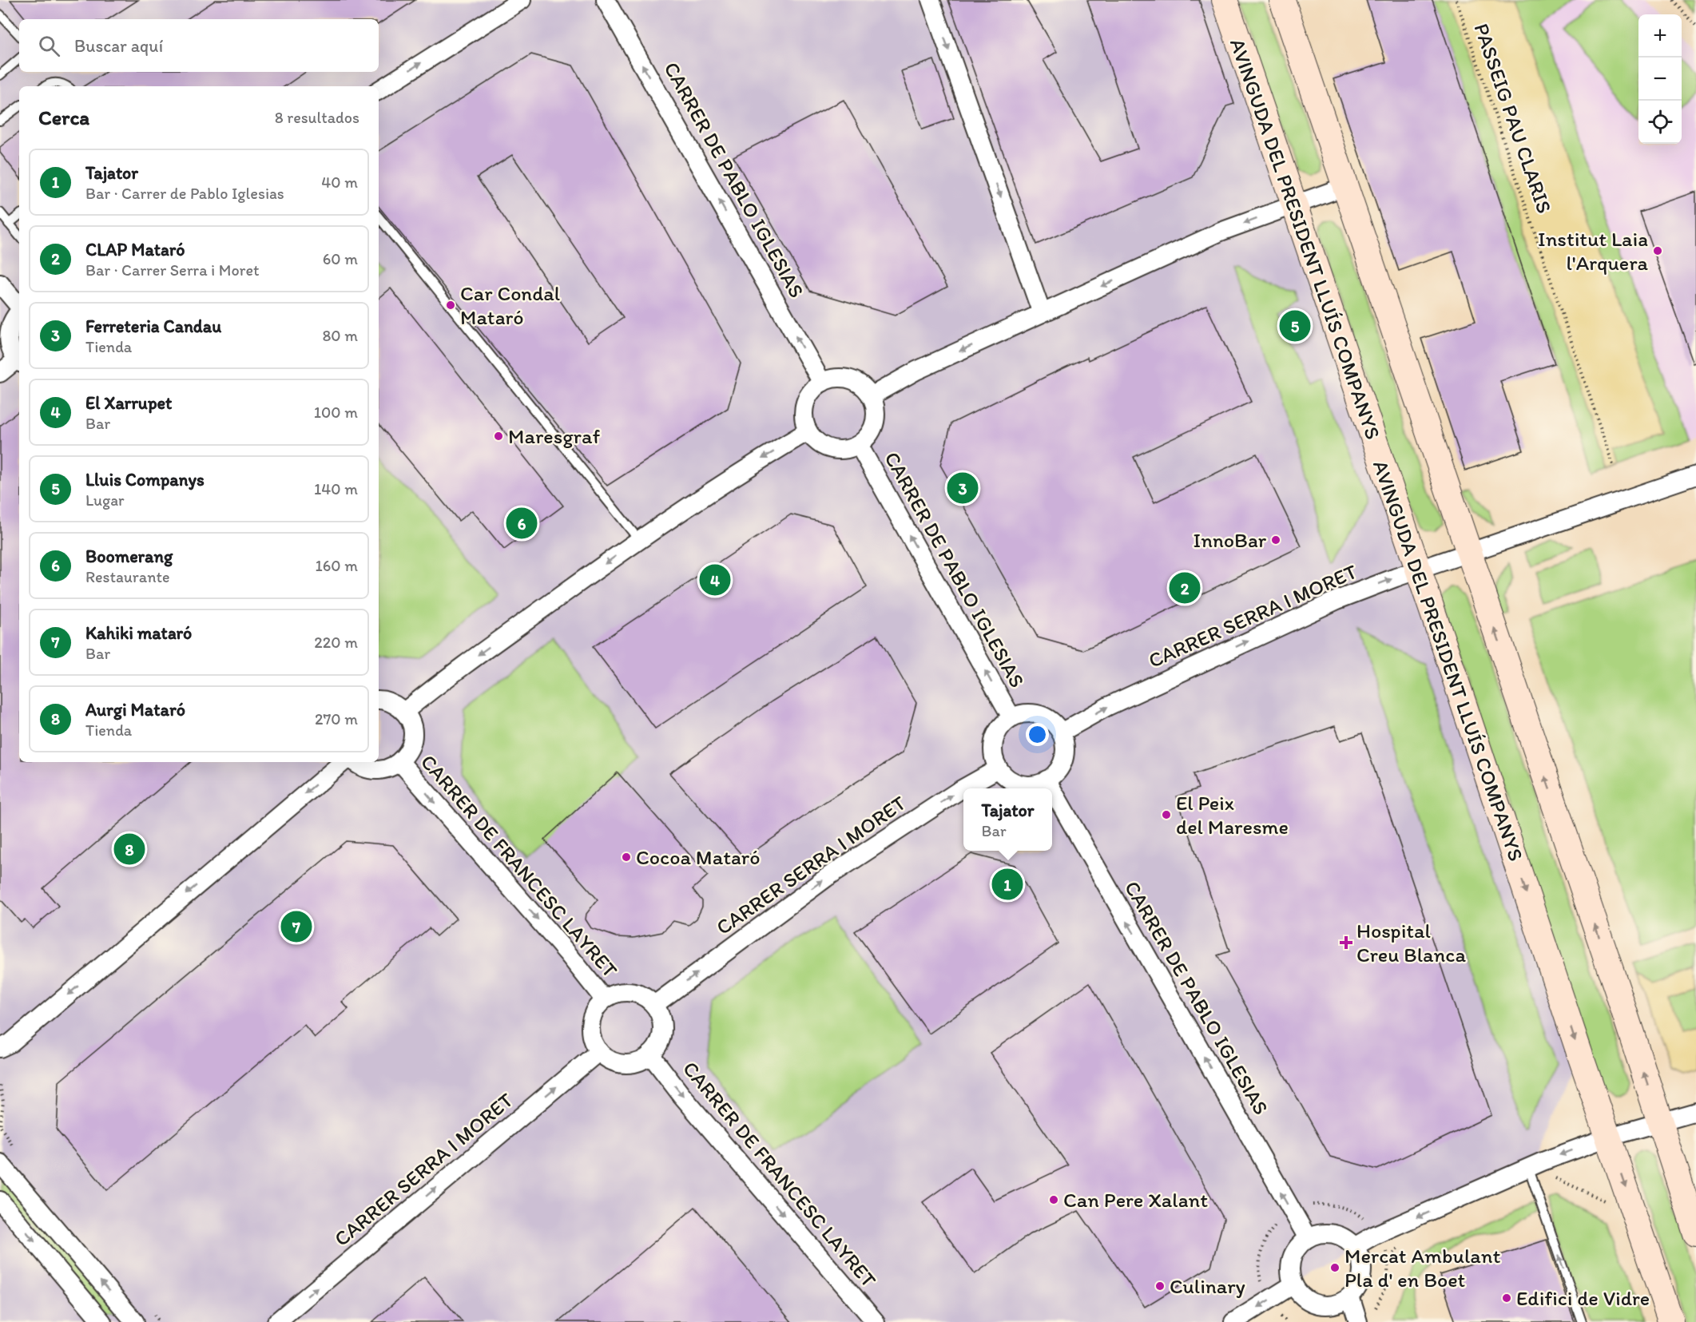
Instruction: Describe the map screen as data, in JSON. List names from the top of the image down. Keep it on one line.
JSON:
{"streets":{"street":["CARRER DE PABLO IGLESIAS","AVINGUDA DEL PRESIDENT LLUÍS COMPANYS","CARRER SERRA I MORET","CARRER DE FRANCESC LAYRET"],"path":["PASSEIG PAU CLARIS"]},"crossings":[["CARRER DE PABLO IGLESIAS","CARRER SERRA I MORET"],["AVINGUDA DEL PRESIDENT LLUÍS COMPANYS","CARRER SERRA I MORET"],["CARRER SERRA I MORET","CARRER DE FRANCESC LAYRET"]],"one_way":["CARRER DE PABLO IGLESIAS","CARRER SERRA I MORET","CARRER DE FRANCESC LAYRET"],"places":{"other":["Institut Laia l'Arquera","Car Condal Mataró","Maresgraf","InnoBar","El Peix del Maresme","Cocoa Mataró","Can Pere Xalant","Mercat Ambulant Pla d' en Boet","Culinary","Edifici de Vidre"],"health":["Hospital Creu Blanca"]},"page":{"map_buttons":["+","−"],"search":"Buscar aquí","heading":["Cerca","8 resultados"],"list":[{"mark":"1","name":"Tajator","note":"Bar · Carrer de Pablo Iglesias","value":"40 m"},{"mark":"2","name":"CLAP Mataró","note":"Bar · Carrer Serra i Moret","value":"60 m"},{"mark":"3","name":"Ferreteria Candau","note":"Tienda","value":"80 m"},{"mark":"4","name":"El Xarrupet","note":"Bar","value":"100 m"},{"mark":"5","name":"Lluis Companys","note":"Lugar","value":"140 m"},{"mark":"6","name":"Boomerang","note":"Restaurante","value":"160 m"},{"mark":"7","name":"Kahiki mataró","note":"Bar","value":"220 m"},{"mark":"8","name":"Aurgi Mataró","note":"Tienda","value":"270 m"}],"pins":["5","3","6","4","2","8","1","7"],"popup":["Tajator","Bar"]}}
